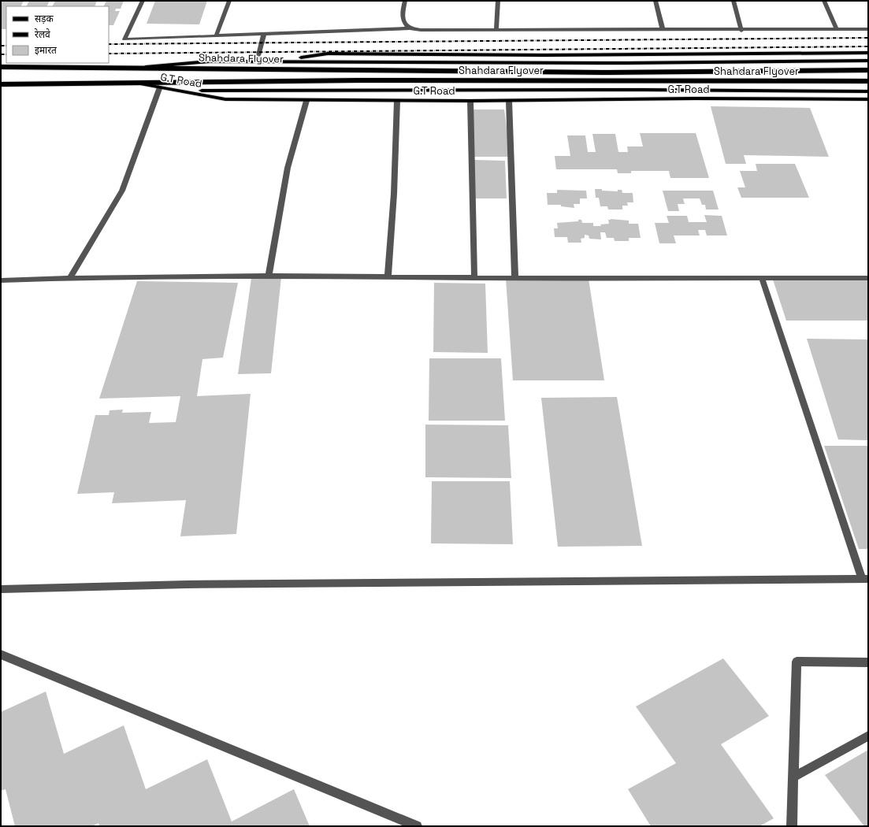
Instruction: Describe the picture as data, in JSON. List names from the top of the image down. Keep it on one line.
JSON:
{"streets":{"highway":["Shahdara Flyover","G.T Road"]},"crossings":[["Shahdara Flyover","G.T Road"]],"legend":["सड़क","रेलवे","इमारत"]}
